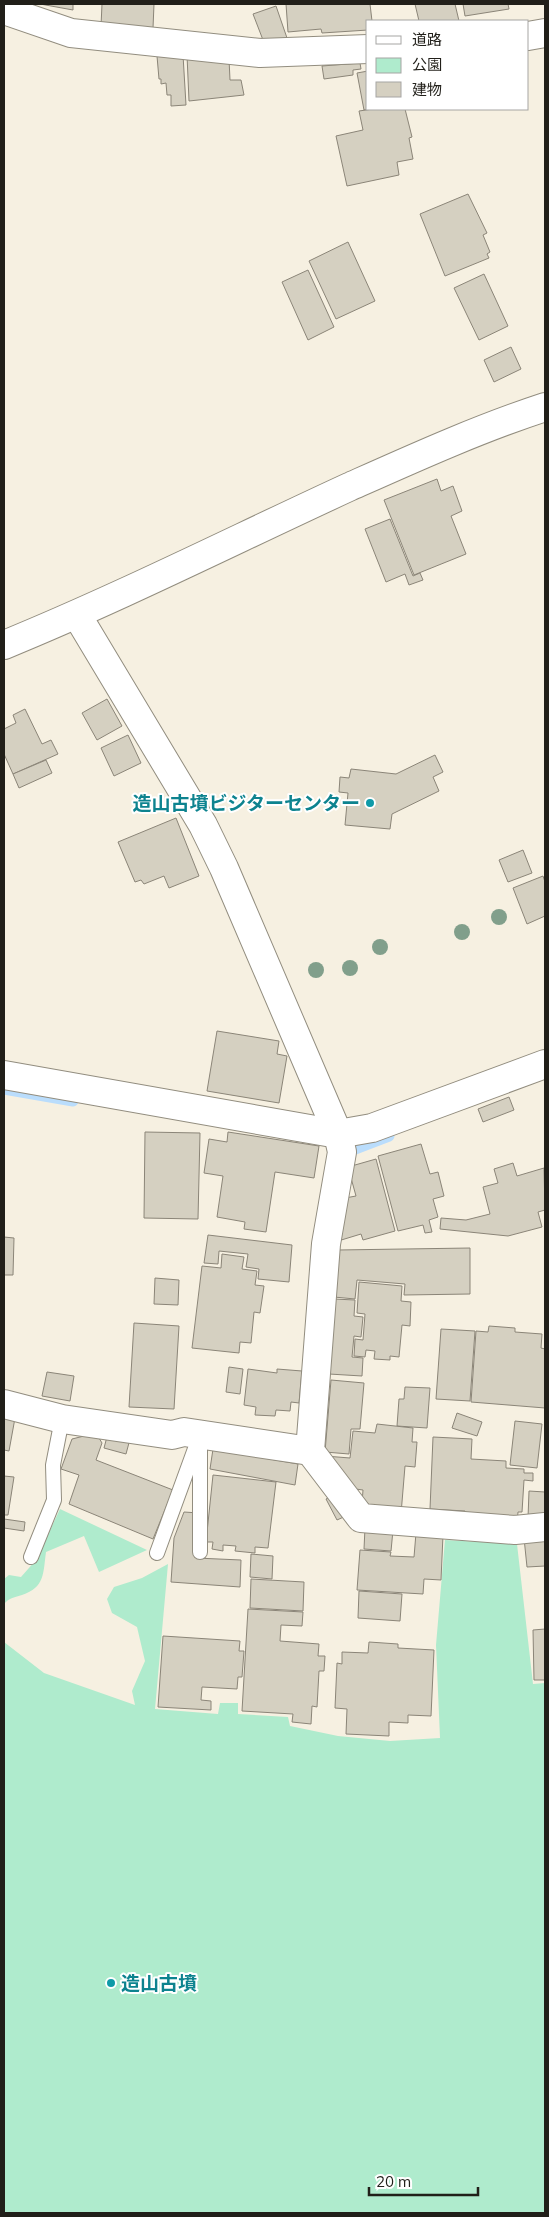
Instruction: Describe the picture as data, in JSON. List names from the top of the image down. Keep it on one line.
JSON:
{"places":["造山古墳ビジターセンター","造山古墳"],"legend":["道路","公園","建物"],"scale_bar":"20 m"}
